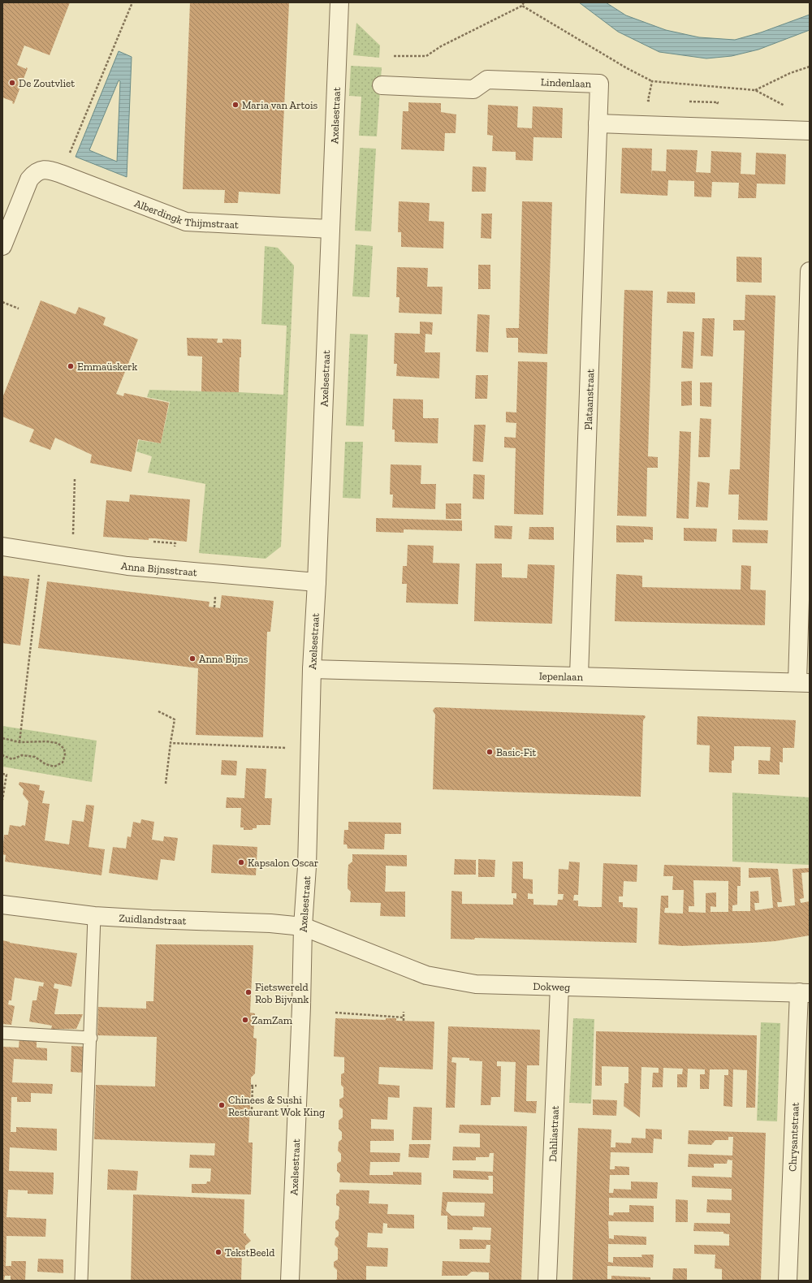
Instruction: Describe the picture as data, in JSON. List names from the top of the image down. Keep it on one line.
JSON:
{"streets":{"street":["Lindenlaan","Axelsestraat","Alberdingk Thijmstraat","Plataanstraat","Anna Bijnsstraat","Iepenlaan","Zuidlandstraat","Dokweg","Dahliastraat","Chrysantstraat"]},"crossings":[["Lindenlaan","Plataanstraat"],["Axelsestraat","Alberdingk Thijmstraat"],["Axelsestraat","Anna Bijnsstraat"],["Axelsestraat","Iepenlaan"],["Axelsestraat","Zuidlandstraat"],["Axelsestraat","Dokweg"],["Plataanstraat","Iepenlaan"],["Zuidlandstraat","Dokweg"],["Dokweg","Dahliastraat"],["Dokweg","Chrysantstraat"]],"places":["De Zoutvliet","Maria van Artois","Emmaüskerk","Anna Bijns","Basic-Fit","Kapsalon Oscar","Fietswereld Rob Bijvank","ZamZam","Chinees & Sushi Restaurant Wok King","TekstBeeld"]}
